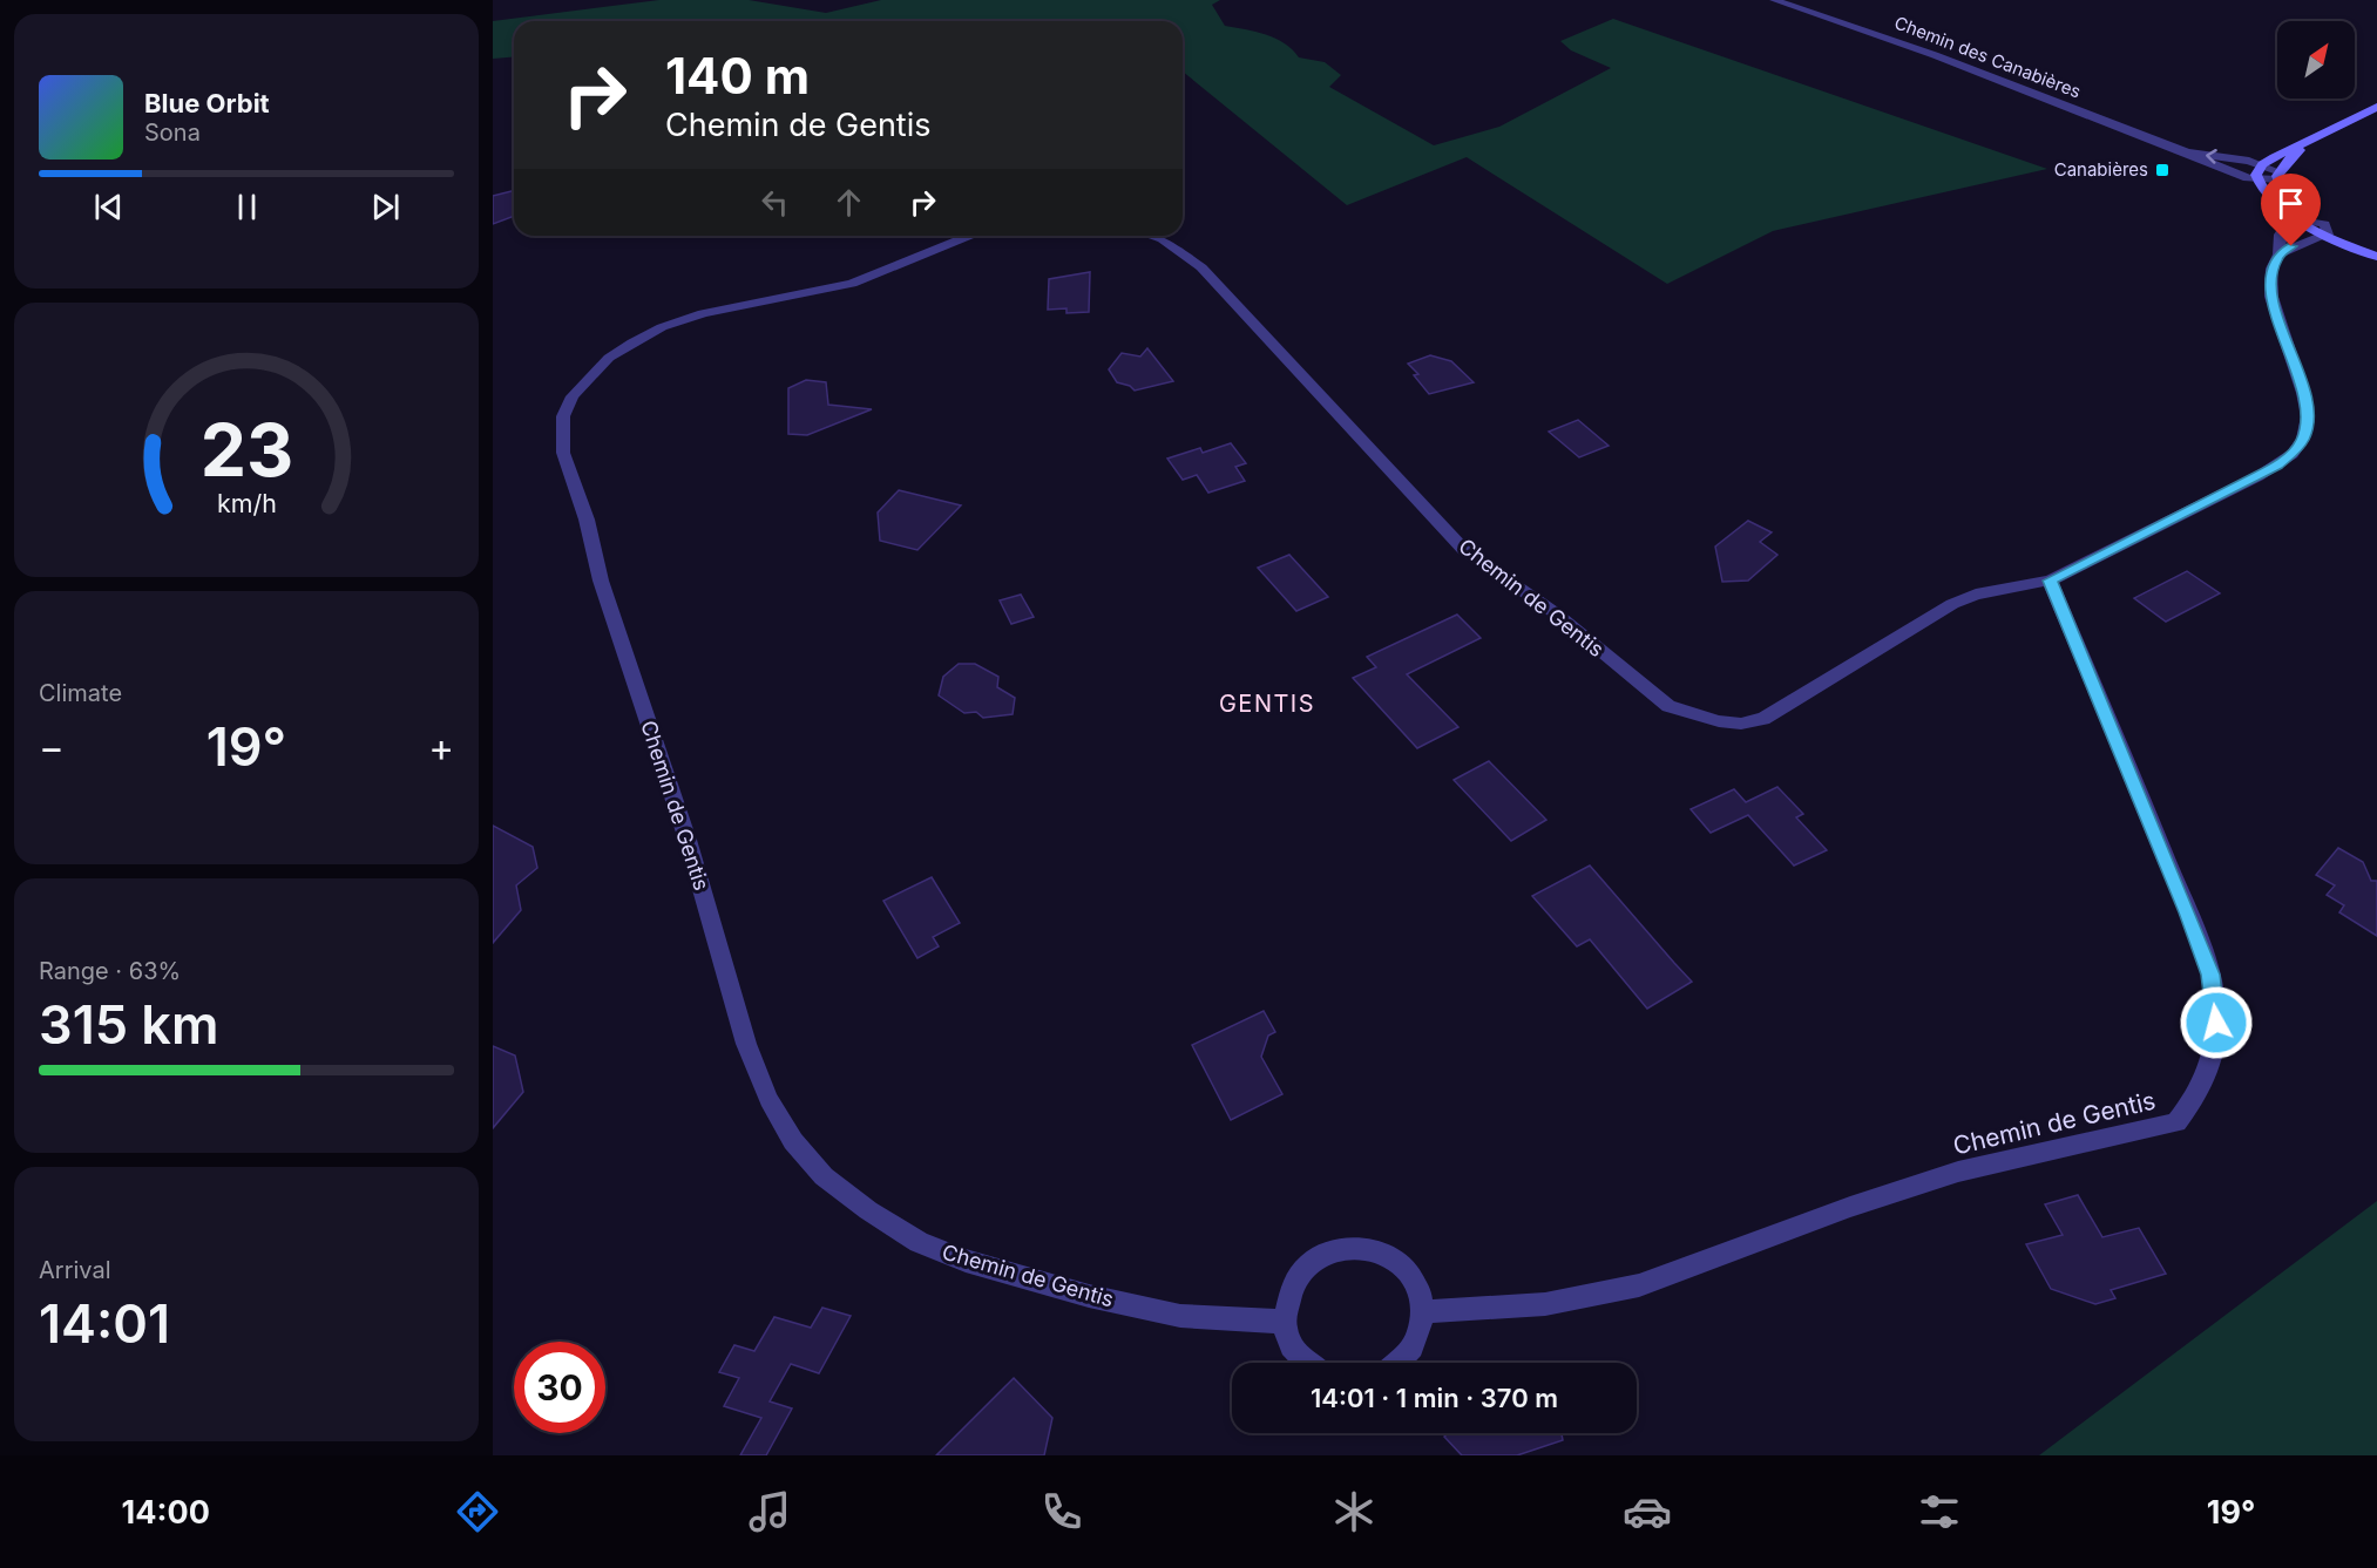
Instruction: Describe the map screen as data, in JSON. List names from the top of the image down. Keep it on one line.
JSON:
{"streets":{"street":["Chemin des Canabières","Chemin de Gentis"]},"districts":["GENTIS"],"places":{"transit":["Canabières"]},"north":"top right","page":{"turn":["140 m","Chemin de Gentis"],"song":["Blue Orbit","Sona"],"tile":["Climate",["Range · 63%","315 km"],["Arrival","14:01"]],"heat":["−","19°","+"],"limit":"30","trip":"14:01 · 1 min · 370 m","tabs":["14:00","19°"],"gauge":["23","km/h"]}}
